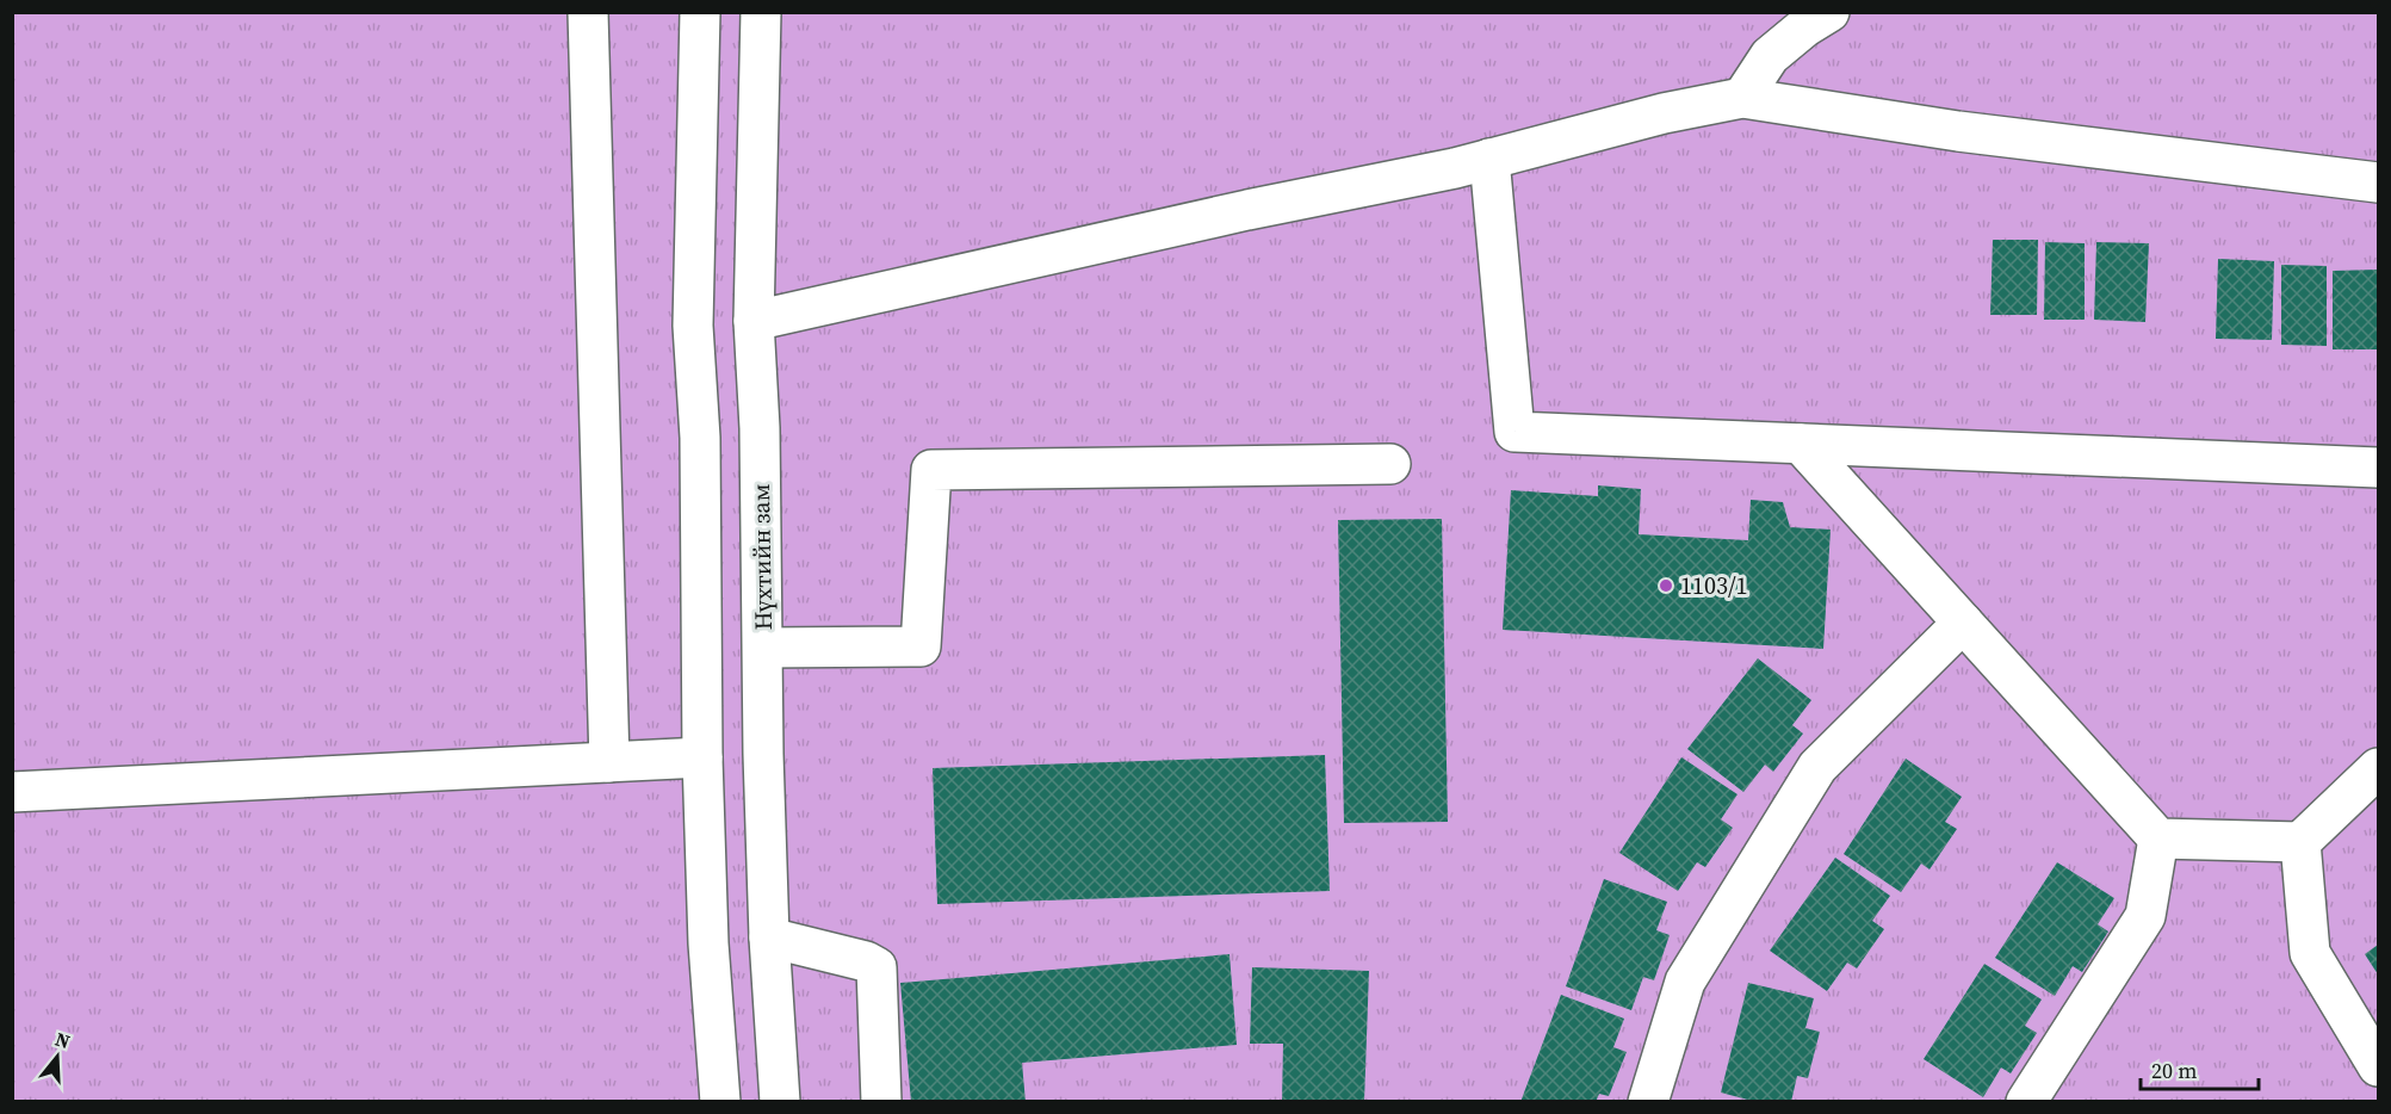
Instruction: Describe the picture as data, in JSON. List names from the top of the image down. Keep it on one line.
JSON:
{"streets":{"street":["Нүхтийн зам"]},"places":["1103/1"],"scale_bar":"20 m","north":"top"}
